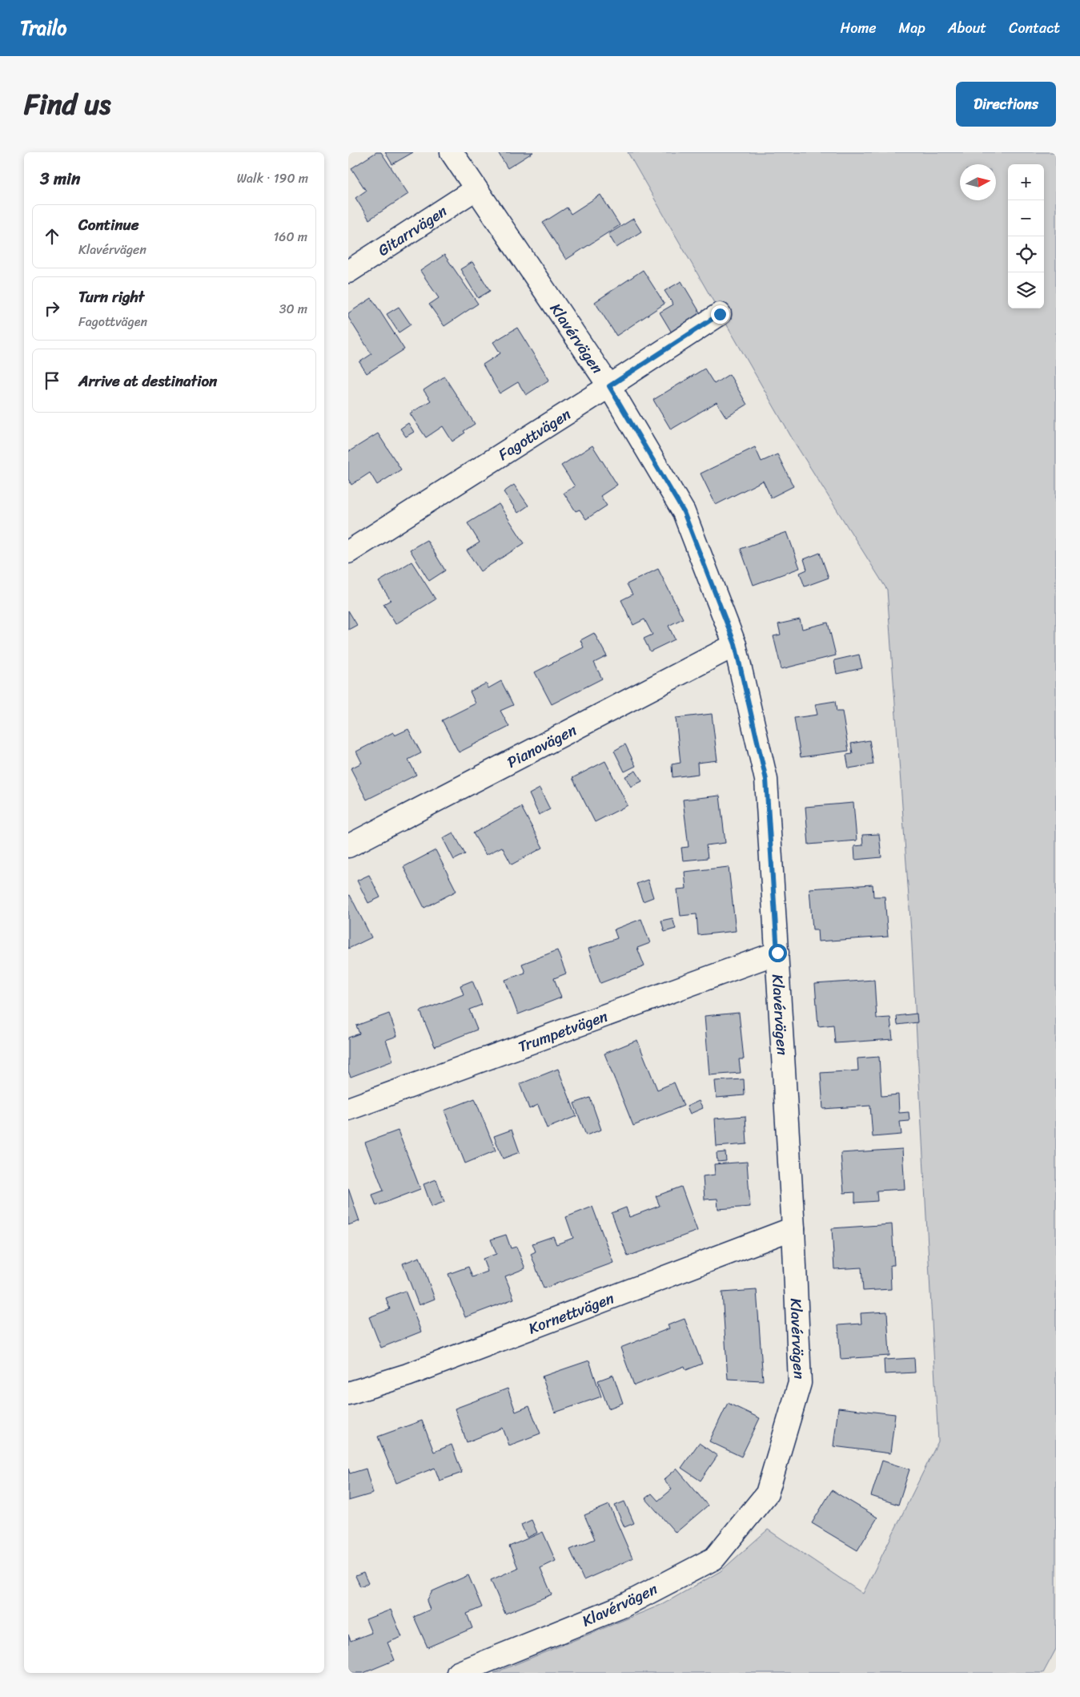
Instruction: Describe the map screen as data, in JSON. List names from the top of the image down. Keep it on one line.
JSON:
{"streets":{"street":["Gitarrvägen","Klavérvägen","Fagottvägen","Pianovägen","Trumpetvägen","Kornettvägen"]},"crossings":[["Gitarrvägen","Klavérvägen"],["Klavérvägen","Fagottvägen"],["Klavérvägen","Pianovägen"],["Klavérvägen","Trumpetvägen"],["Klavérvägen","Kornettvägen"]],"north":"right","page":{"header":"Trailo","nav":["Home","Map","About","Contact"],"title":"Find us","buttons":"Directions","heading":["3 min","Walk · 190 m"],"map_buttons":["+","−"],"list":[["Continue","Klavérvägen","160 m"],["Turn right","Fagottvägen","30 m"],"Arrive at destination"]}}
